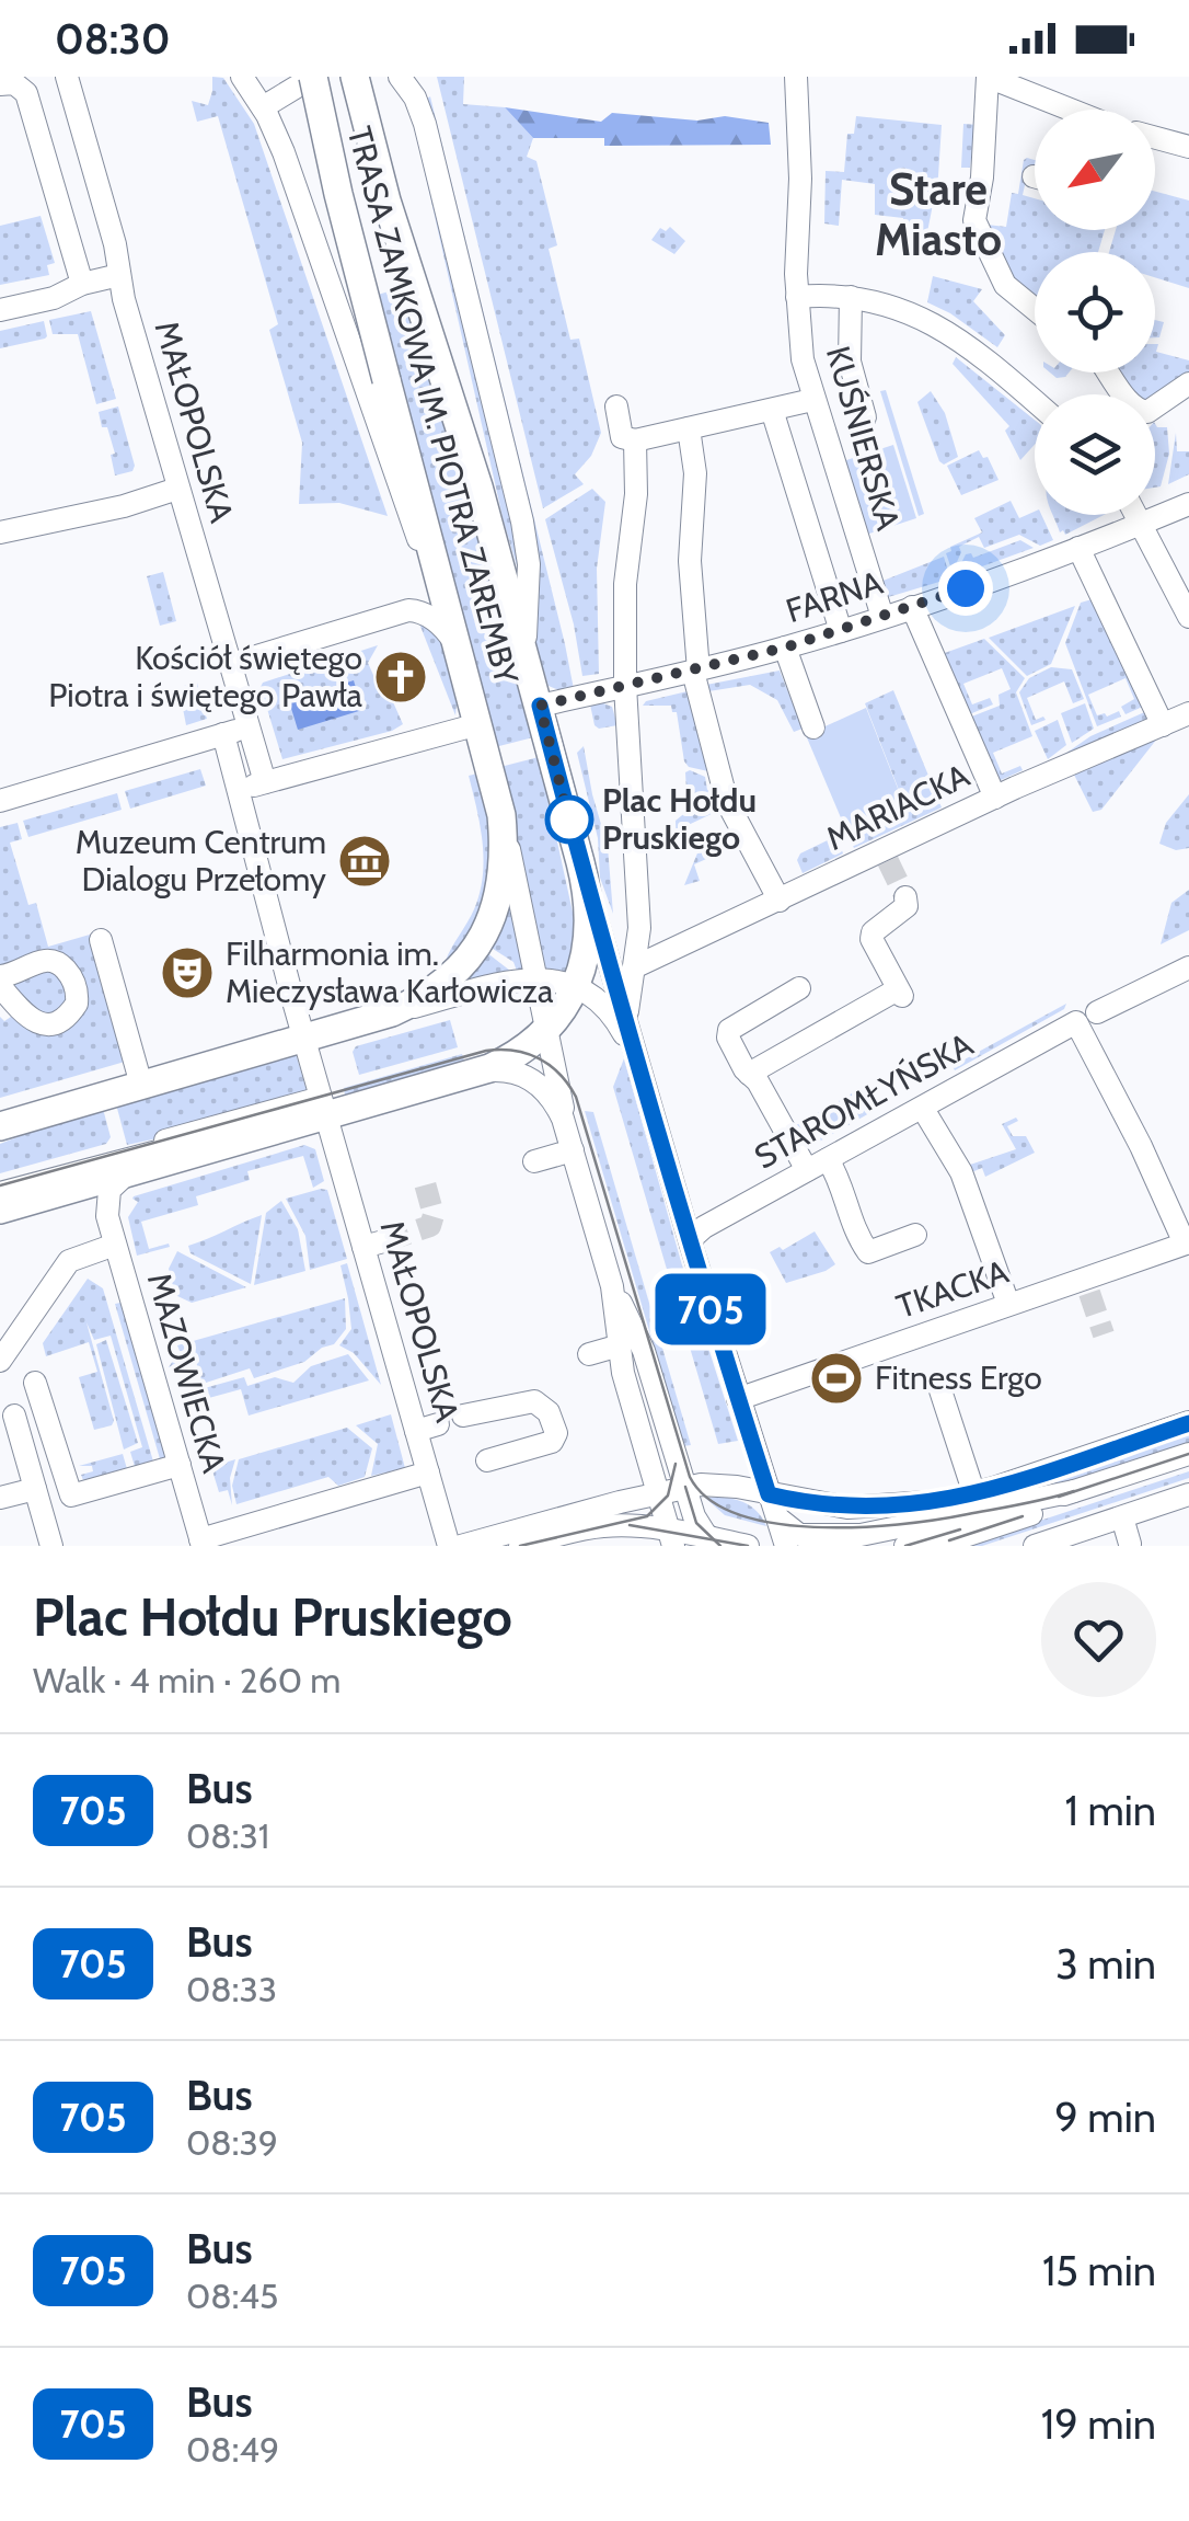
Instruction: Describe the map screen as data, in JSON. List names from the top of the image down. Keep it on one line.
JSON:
{"streets":{"main road":["TRASA ZAMKOWA IM. PIOTRA ZAREMBY"],"street":["MAŁOPOLSKA","KUŚNIERSKA","FARNA","MARIACKA","STAROMŁYŃSKA","TKACKA","MAZOWIECKA"]},"crossings":[["TRASA ZAMKOWA IM. PIOTRA ZAREMBY","FARNA"],["KUŚNIERSKA","FARNA"]],"districts":["Stare Miasto"],"places":{"church":["Kościół świętego Piotra i świętego Pawła"],"other":["Plac Hołdu Pruskiego"],"museum":["Muzeum Centrum Dialogu Przełomy"],"theatre":["Filharmonia im. Mieczysława Karłowicza"],"sports":["Fitness Ergo"]},"lines":["bus line 705"],"north":"bottom left","page":{"status":"08:30","on_map":"705","heading":["Plac Hołdu Pruskiego","Walk · 4 min · 260 m"],"list":[{"mark":"705","name":"Bus","note":"08:31","value":"1 min"},{"mark":"705","name":"Bus","note":"08:33","value":"3 min"},{"mark":"705","name":"Bus","note":"08:39","value":"9 min"},{"mark":"705","name":"Bus","note":"08:45","value":"15 min"},{"mark":"705","name":"Bus","note":"08:49","value":"19 min"}]}}
